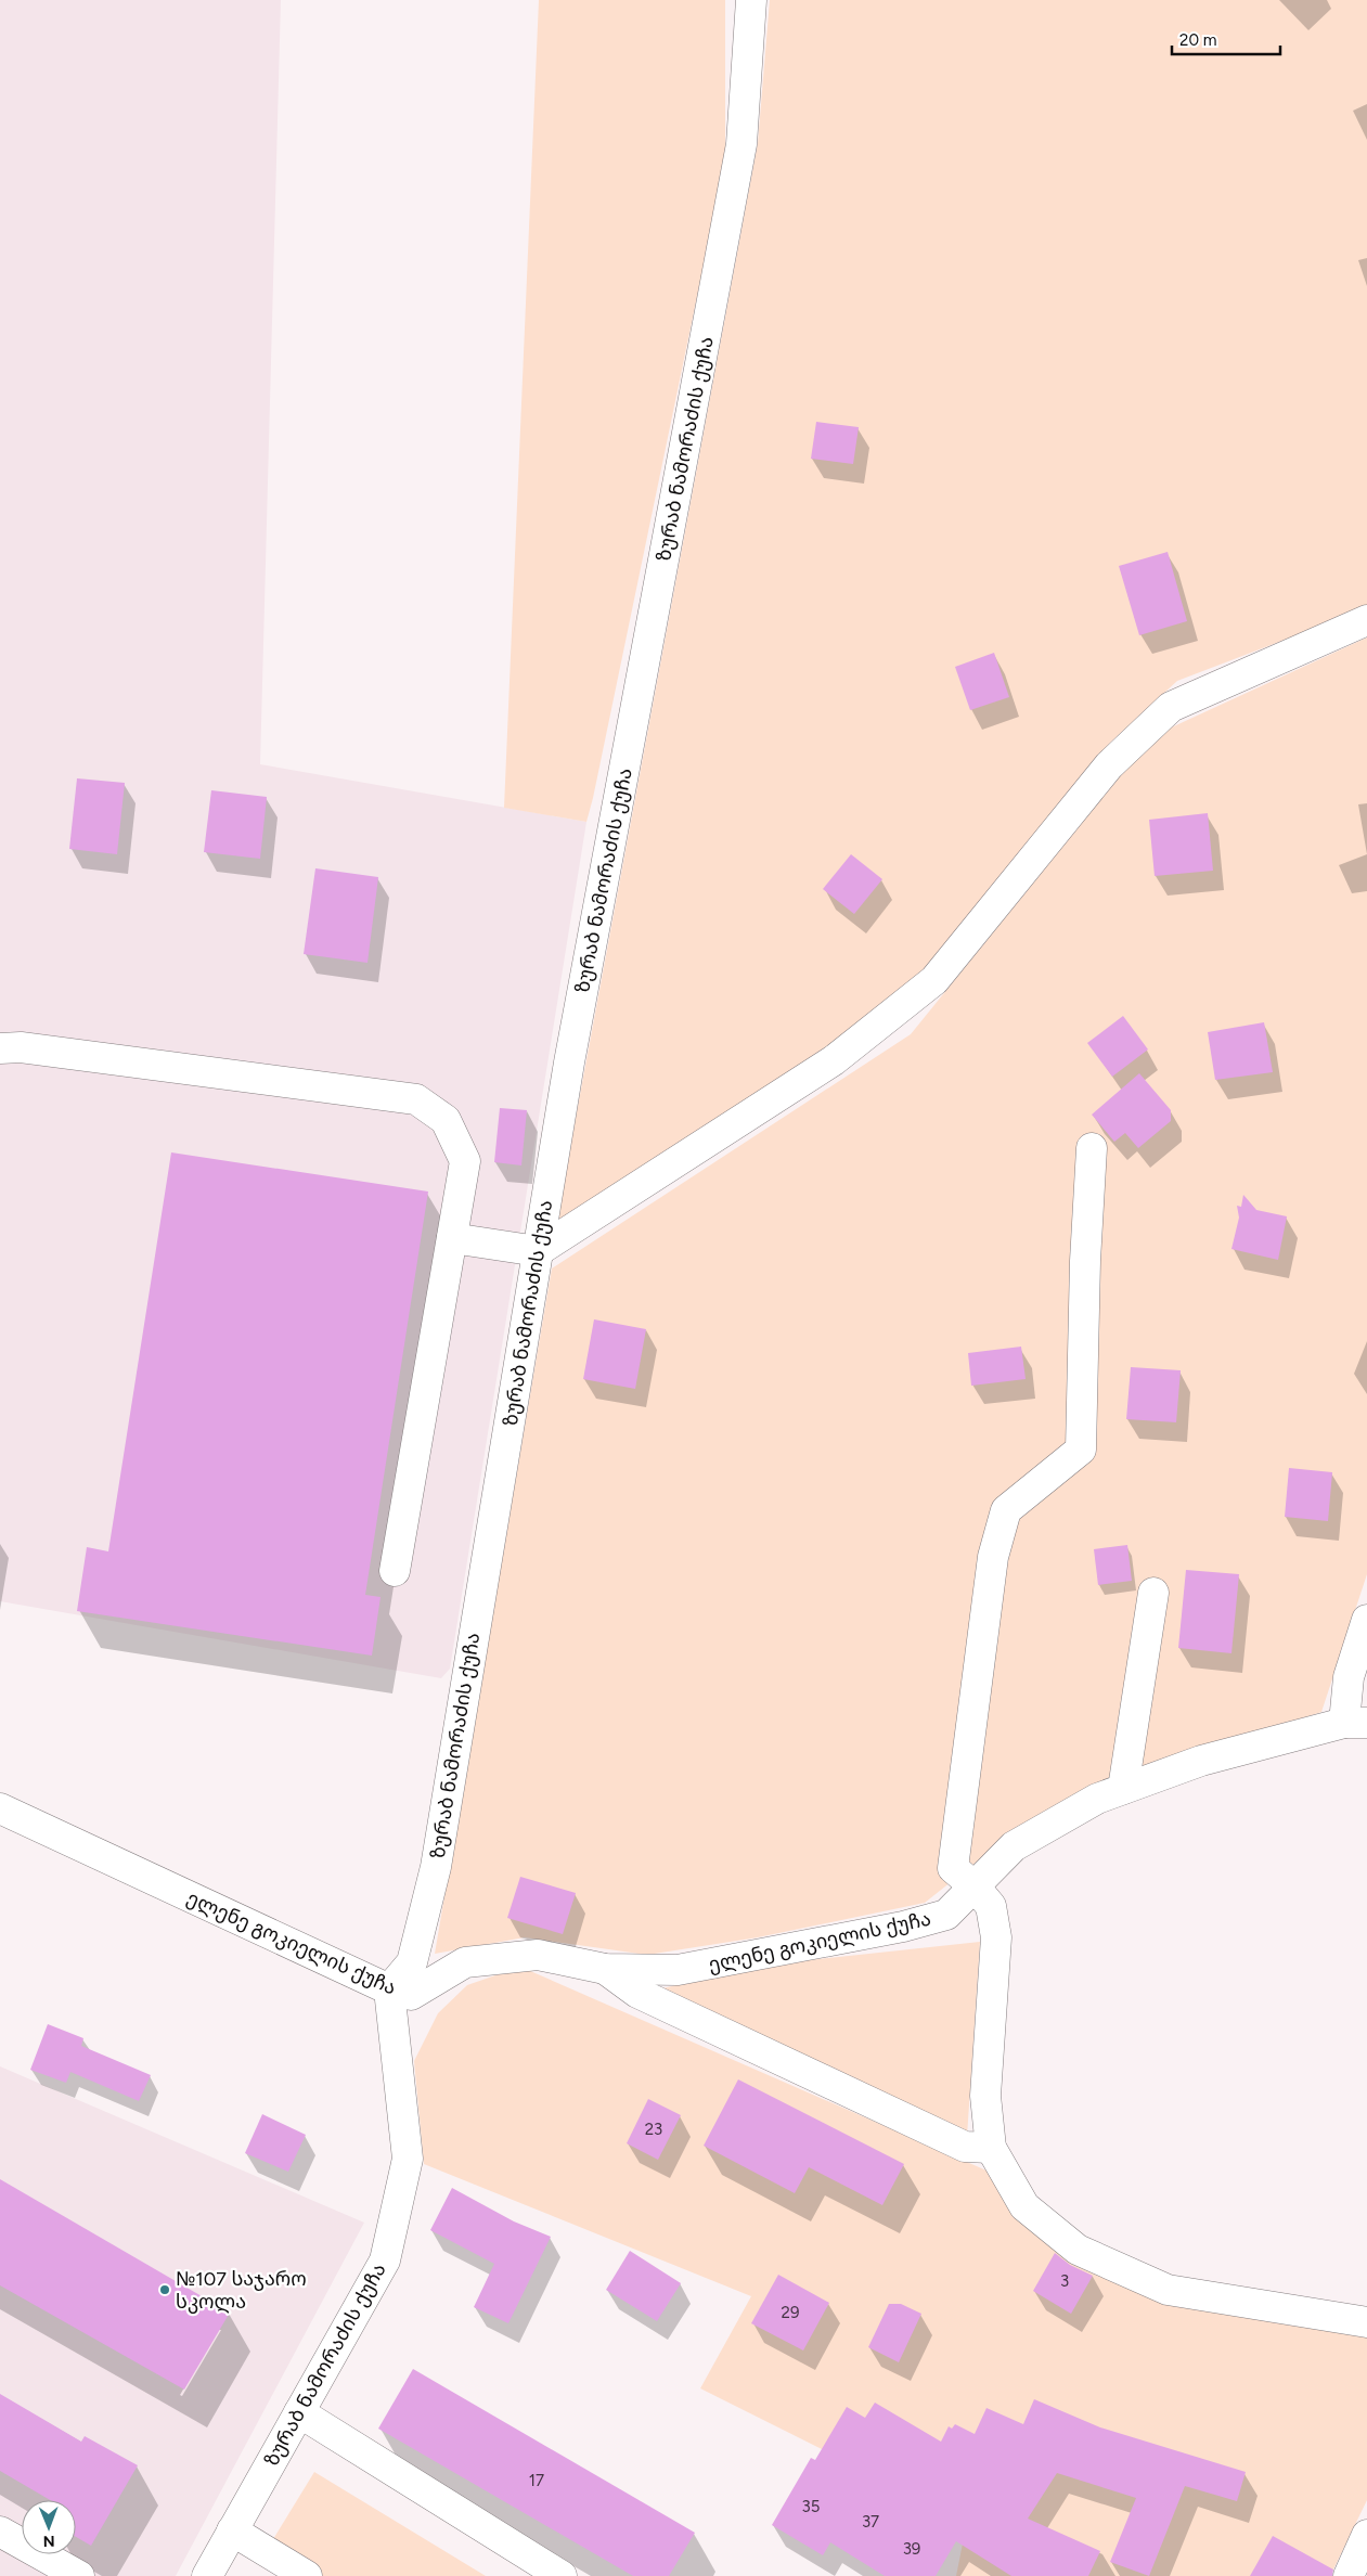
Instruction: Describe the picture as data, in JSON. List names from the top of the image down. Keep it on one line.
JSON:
{"streets":{"street":["ზურაბ ნამორაძის ქუჩა","ელენე გოკიელის ქუჩა"]},"crossings":[["ზურაბ ნამორაძის ქუჩა","ელენე გოკიელის ქუჩა"]],"places":["№107 საჯარო სკოლა"],"house_numbers":["23","3","29","17","35","37","39"],"scale_bar":"20 m","north":"bottom"}
